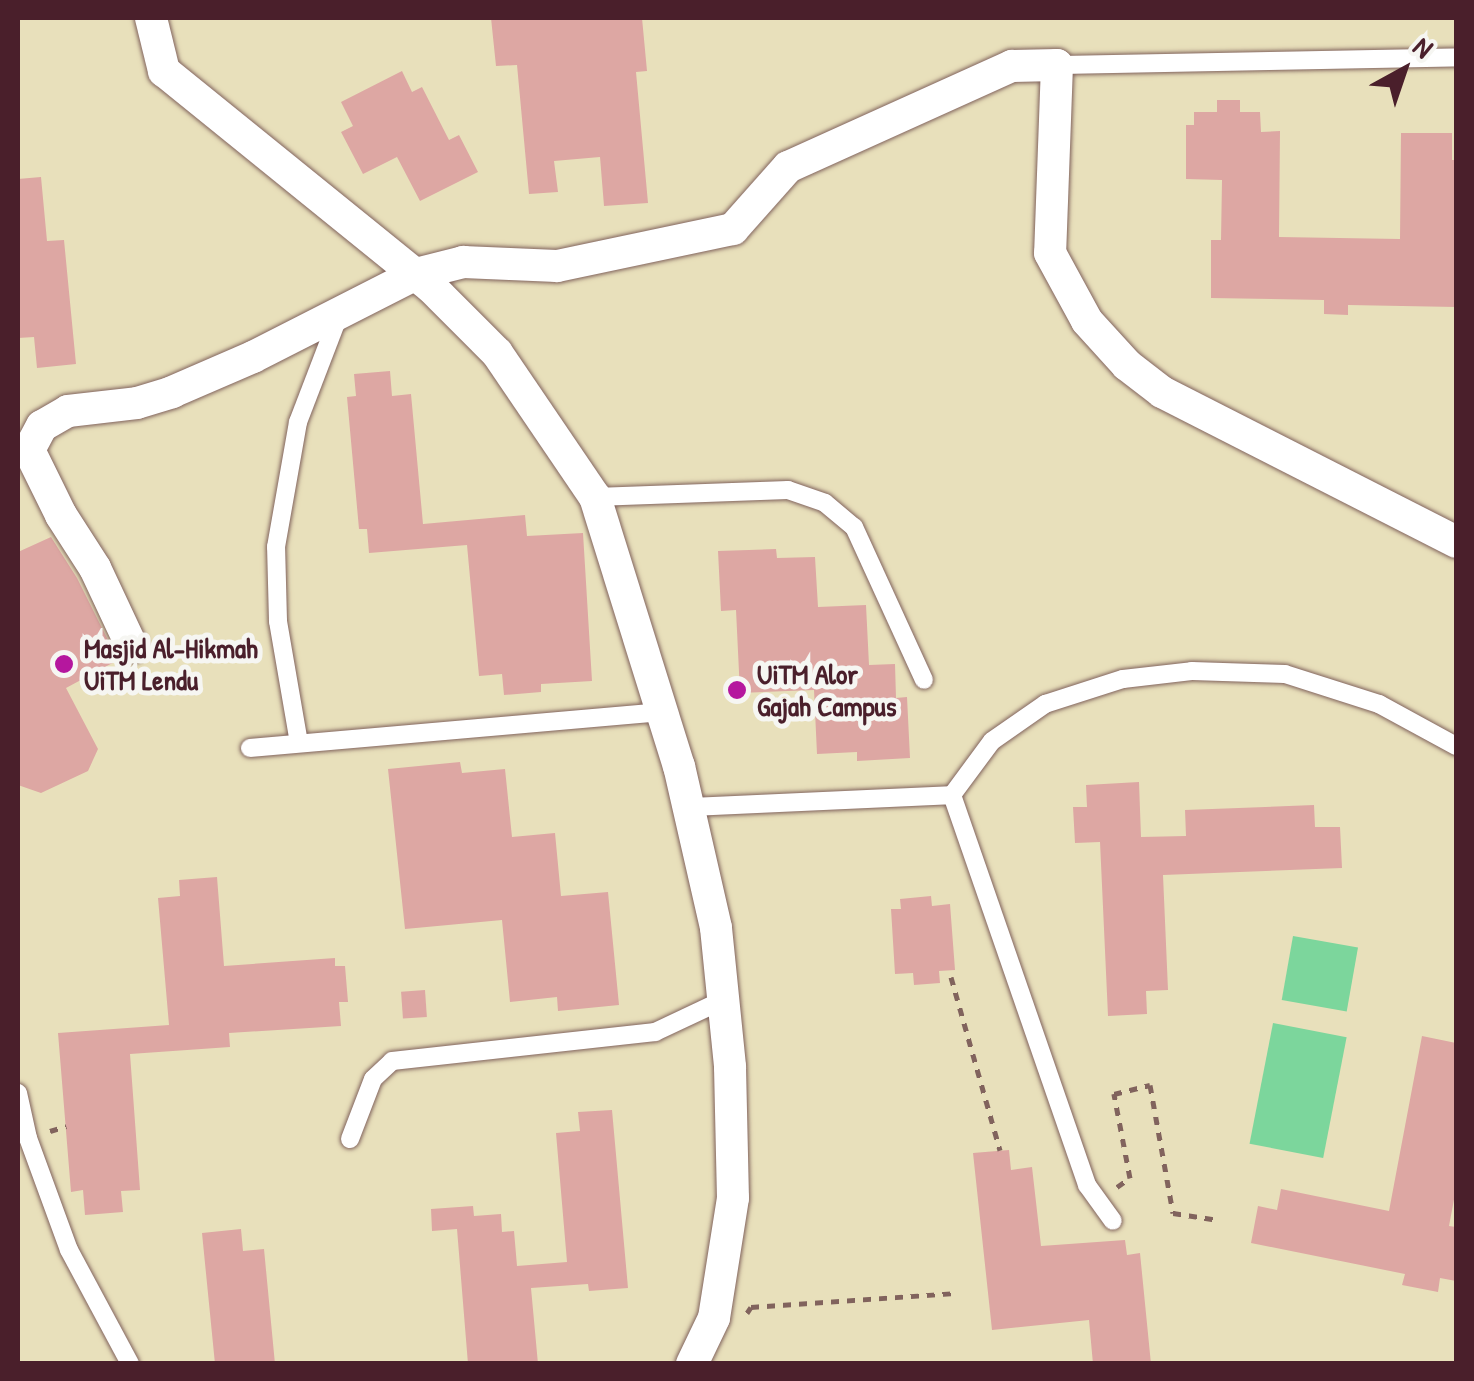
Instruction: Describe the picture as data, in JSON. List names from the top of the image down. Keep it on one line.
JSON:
{"places":["Masjid Al-Hikmah UiTM Lendu","UiTM Alor Gajah Campus"],"north":"top right"}
